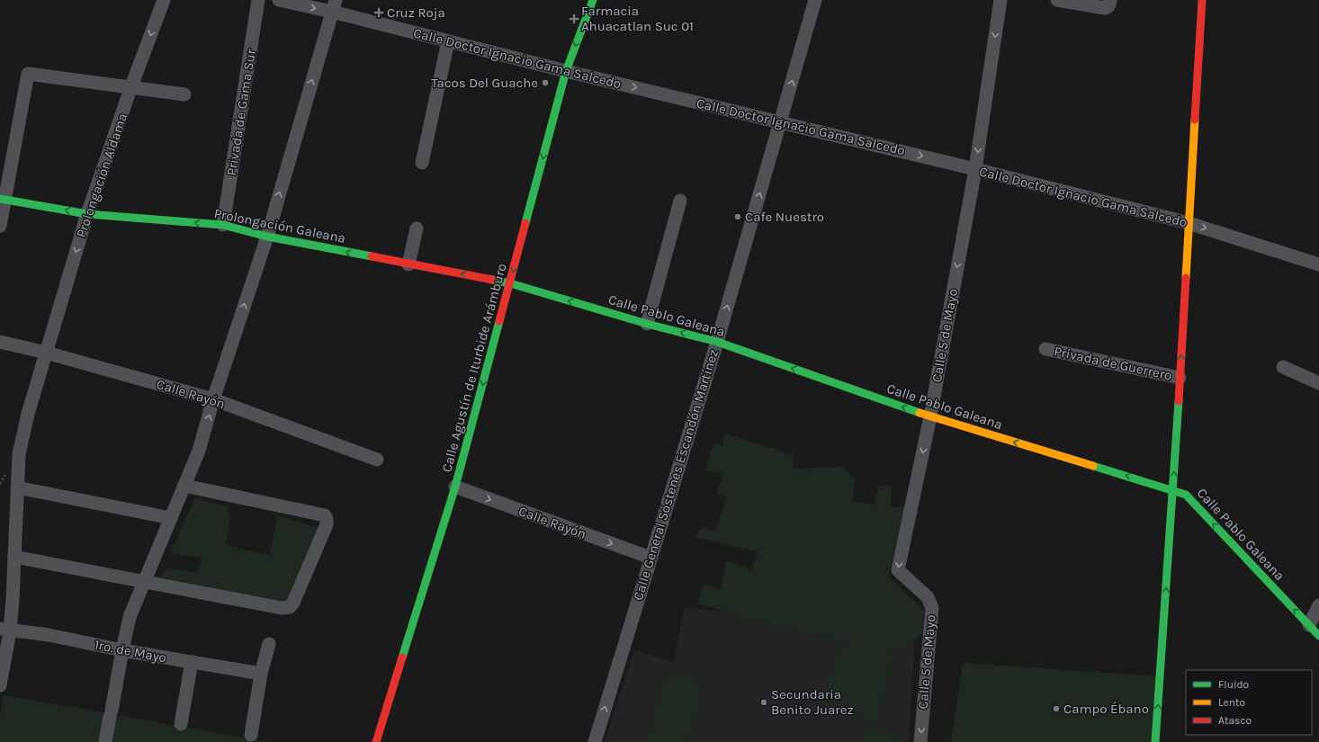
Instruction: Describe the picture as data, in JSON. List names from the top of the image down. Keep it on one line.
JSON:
{"streets":{"street":["Calle Doctor Ignacio Gama Salcedo","Privada de Gama Sur","Prolongación Aldama","Prolongación Galeana","Calle Pablo Galeana","Calle 5 de Mayo","Privada de Guerrero","Calle Agustín de Iturbide Arámburo","Calle Rayón","Calle General Sóstenes Escandón Martínez","1ro. de Mayo"]},"crossings":[["Calle Doctor Ignacio Gama Salcedo","Calle 5 de Mayo"],["Calle Doctor Ignacio Gama Salcedo","Calle Agustín de Iturbide Arámburo"],["Calle Doctor Ignacio Gama Salcedo","Calle General Sóstenes Escandón Martínez"],["Privada de Gama Sur","Prolongación Galeana"],["Prolongación Aldama","Prolongación Galeana"],["Prolongación Aldama","Calle Rayón"],["Prolongación Aldama","1ro. de Mayo"],["Prolongación Galeana","Calle Pablo Galeana"],["Prolongación Galeana","Calle Agustín de Iturbide Arámburo"],["Calle Pablo Galeana","Calle 5 de Mayo"],["Calle Pablo Galeana","Calle Agustín de Iturbide Arámburo"],["Calle Pablo Galeana","Calle General Sóstenes Escandón Martínez"],["Calle Agustín de Iturbide Arámburo","Calle Rayón"],["Calle Rayón","Calle General Sóstenes Escandón Martínez"]],"one_way":["Calle Doctor Ignacio Gama Salcedo","Prolongación Galeana","Calle Pablo Galeana","Calle 5 de Mayo","Calle Agustín de Iturbide Arámburo","Calle General Sóstenes Escandón Martínez"],"places":{"health":["Cruz Roja","Farmacia Ahuacatlan Suc 01"],"other":["Tacos Del Guache","Cafe Nuestro","Secundaria Benito Juarez","Campo Ébano"]},"legend":["Fluido","Lento","Atasco"]}
